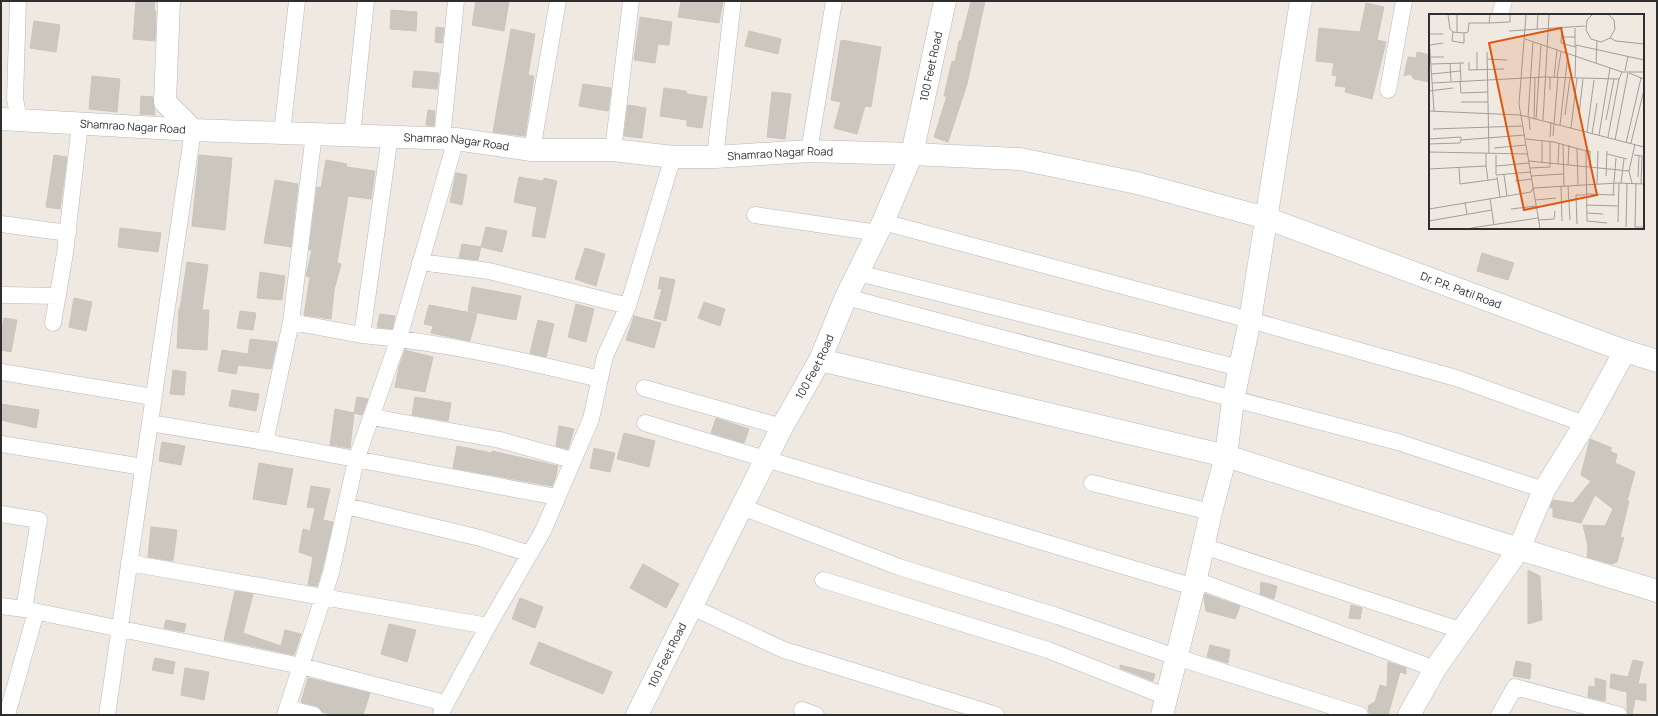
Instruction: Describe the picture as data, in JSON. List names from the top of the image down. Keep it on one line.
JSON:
{"streets":{"street":["100 Feet Road","Shamrao Nagar Road","Dr. P.R. Patil Road"]},"crossings":[["100 Feet Road","Shamrao Nagar Road"],["Shamrao Nagar Road","Dr. P.R. Patil Road"]]}
